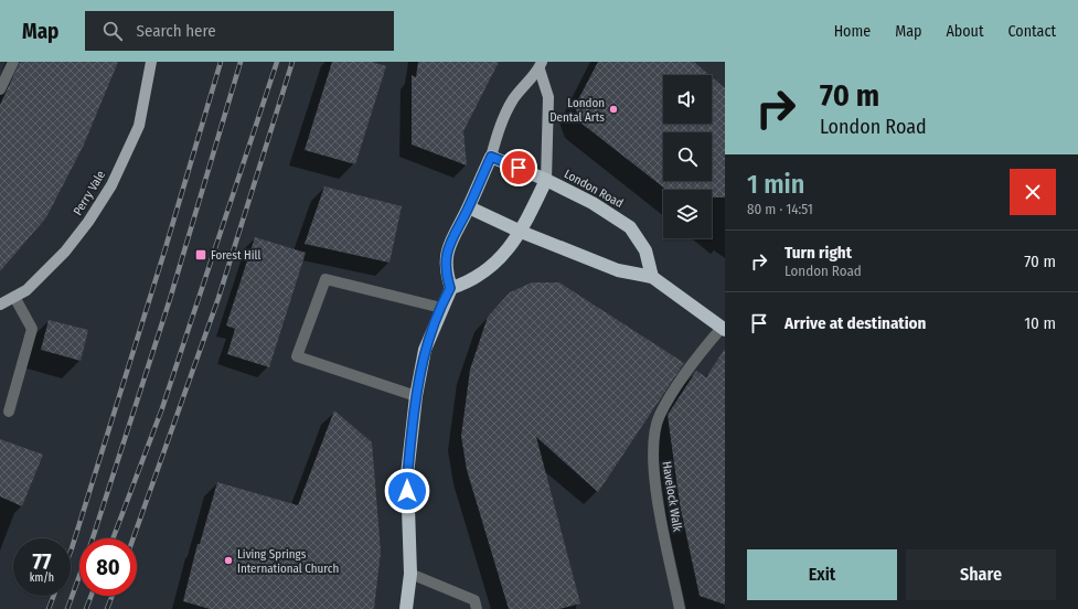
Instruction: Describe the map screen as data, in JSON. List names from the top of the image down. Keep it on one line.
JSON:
{"streets":{"highway":["London Road"],"main road":["Perry Vale"],"street":["Havelock Walk"]},"places":{"other":["London Dental Arts","Living Springs International Church"],"transit":["Forest Hill"]},"page":{"header":"Map","search":"Search here","nav":["Home","Map","About","Contact"],"turn":["70 m","London Road"],"heading":["1 min","80 m · 14:51"],"list":[{"name":"Turn right","note":"London Road","value":"70 m"},{"name":"Arrive at destination","value":"10 m"}],"speed":"77 km/h","limit":"80","buttons":["Exit","Share"]}}
